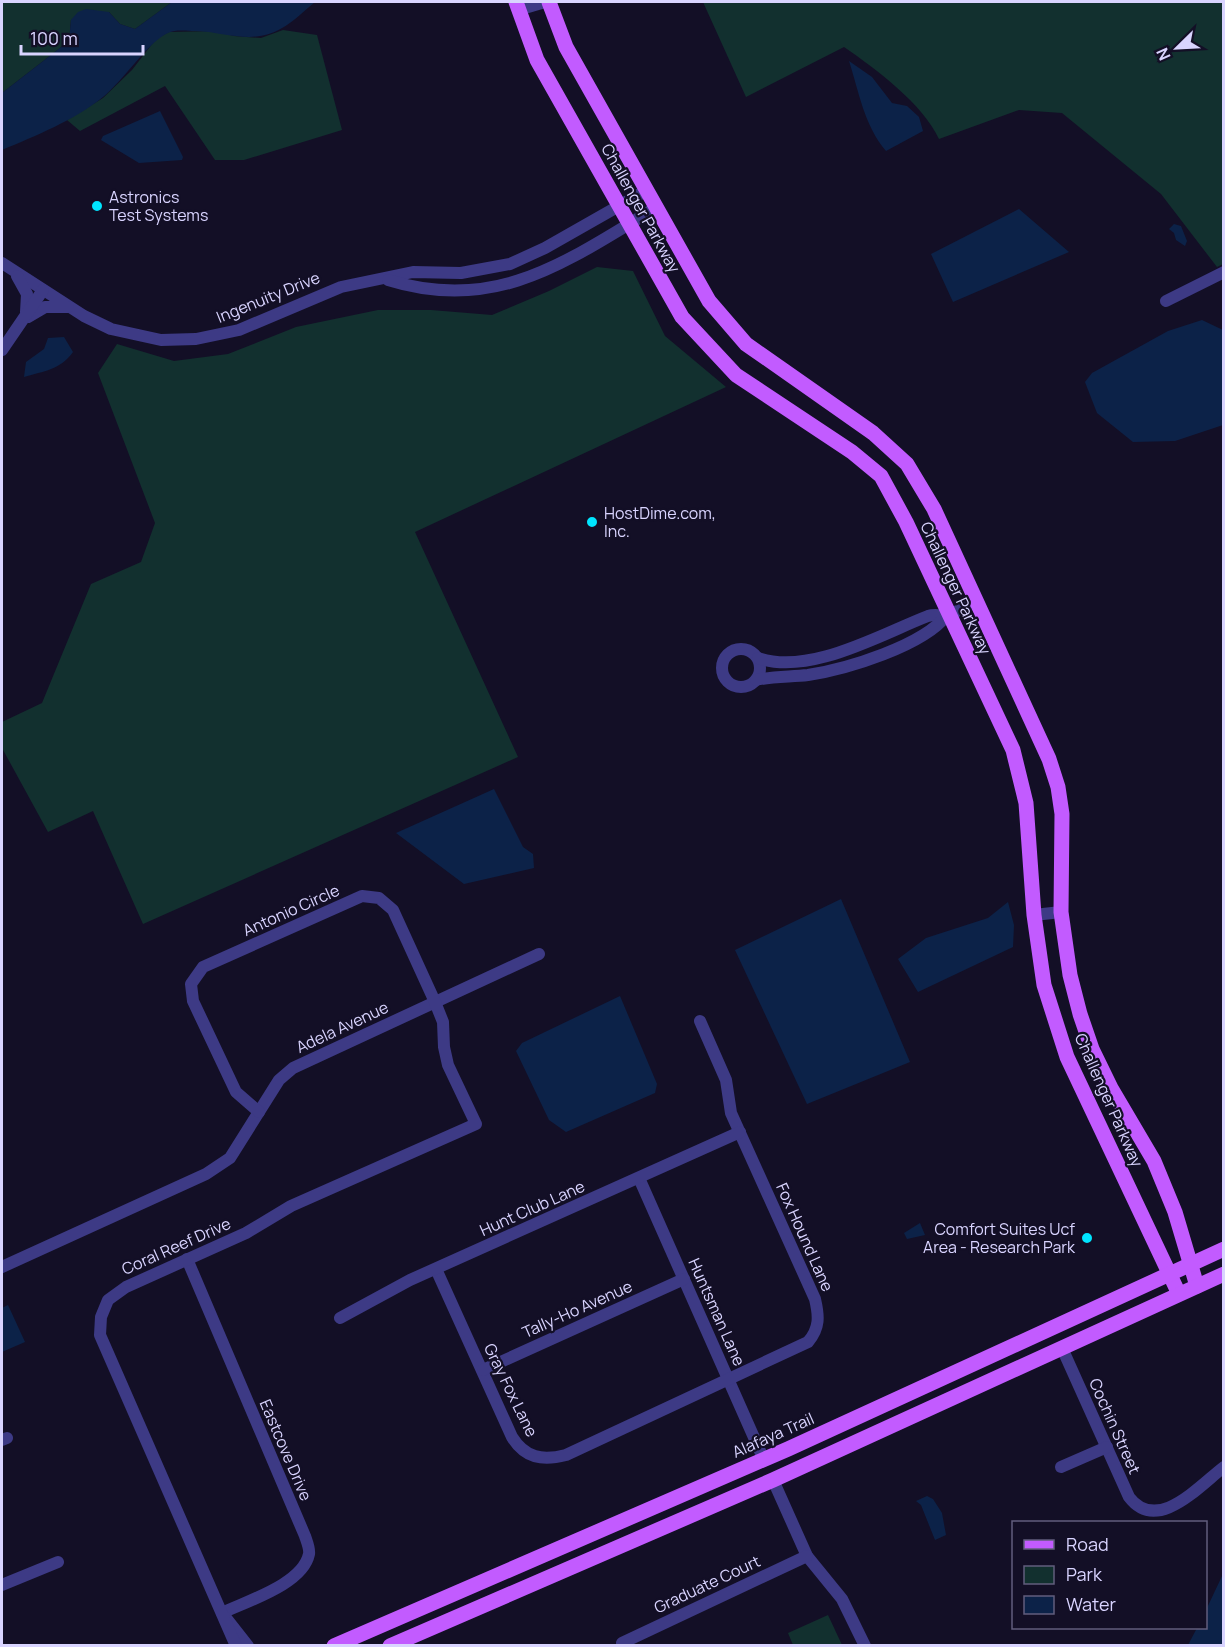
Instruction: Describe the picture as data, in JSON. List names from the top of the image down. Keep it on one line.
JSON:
{"streets":{"main road":["Challenger Parkway","Alafaya Trail"],"street":["Ingenuity Drive","Antonio Circle","Adela Avenue","Hunt Club Lane","Fox Hound Lane","Coral Reef Drive","Tally-Ho Avenue","Huntsman Lane","Gray Fox Lane","Cochin Street","Eastcove Drive","Graduate Court"]},"crossings":[["Challenger Parkway","Ingenuity Drive"],["Challenger Parkway","Alafaya Trail"],["Antonio Circle","Adela Avenue"],["Antonio Circle","Coral Reef Drive"],["Hunt Club Lane","Fox Hound Lane"],["Hunt Club Lane","Huntsman Lane"],["Hunt Club Lane","Gray Fox Lane"],["Fox Hound Lane","Huntsman Lane"],["Fox Hound Lane","Gray Fox Lane"],["Coral Reef Drive","Eastcove Drive"],["Tally-Ho Avenue","Huntsman Lane"],["Tally-Ho Avenue","Gray Fox Lane"],["Huntsman Lane","Gray Fox Lane"],["Huntsman Lane","Alafaya Trail"]],"places":["Astronics Test Systems","HostDime.com, Inc.","Comfort Suites Ucf Area - Research Park"],"legend":["Road","Park","Water"],"scale_bar":"100 m","north":"bottom left"}
